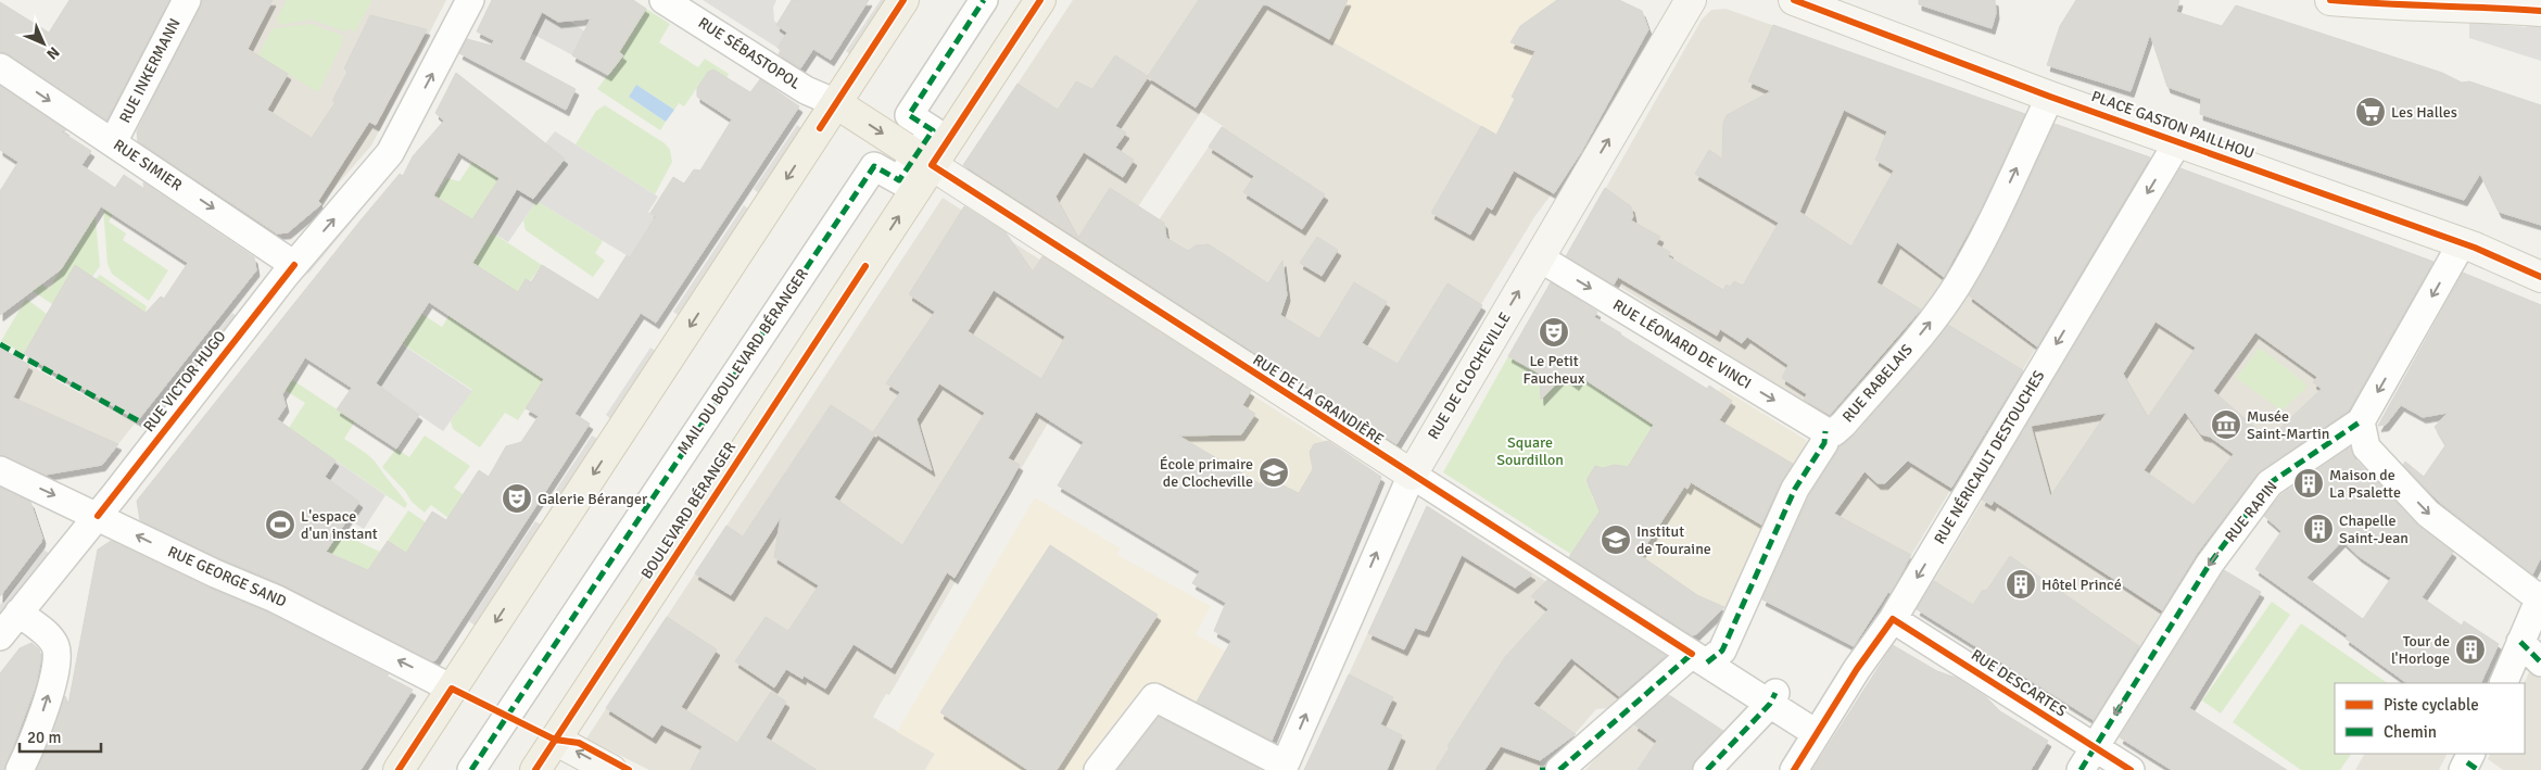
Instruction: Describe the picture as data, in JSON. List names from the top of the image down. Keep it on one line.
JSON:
{"streets":{"main road":["PLACE GASTON PAILLHOU","RUE DE CLOCHEVILLE","RUE DE LA GRANDIÈRE","BOULEVARD BÉRANGER"],"street":["RUE SÉBASTOPOL","RUE INKERMANN","RUE SIMIER","RUE LÉONARD DE VINCI","MAIL DU BOULEVARD BÉRANGER","RUE VICTOR HUGO","RUE RABELAIS","RUE NÉRICAULT DESTOUCHES","RUE RAPIN","RUE GEORGE SAND","RUE DESCARTES"]},"crossings":[["RUE INKERMANN","RUE SIMIER"],["PLACE GASTON PAILLHOU","RUE RABELAIS"],["PLACE GASTON PAILLHOU","RUE NÉRICAULT DESTOUCHES"],["PLACE GASTON PAILLHOU","RUE RAPIN"],["RUE SIMIER","RUE VICTOR HUGO"],["RUE LÉONARD DE VINCI","RUE DE CLOCHEVILLE"],["RUE LÉONARD DE VINCI","RUE RABELAIS"],["MAIL DU BOULEVARD BÉRANGER","RUE DE LA GRANDIÈRE"],["MAIL DU BOULEVARD BÉRANGER","BOULEVARD BÉRANGER"],["RUE DE CLOCHEVILLE","RUE DE LA GRANDIÈRE"],["RUE VICTOR HUGO","RUE GEORGE SAND"],["RUE RABELAIS","RUE DE LA GRANDIÈRE"],["RUE DE LA GRANDIÈRE","RUE NÉRICAULT DESTOUCHES"],["RUE DE LA GRANDIÈRE","BOULEVARD BÉRANGER"],["RUE NÉRICAULT DESTOUCHES","RUE DESCARTES"],["RUE RAPIN","RUE DESCARTES"]],"one_way":["RUE SIMIER","RUE LÉONARD DE VINCI","RUE DE CLOCHEVILLE","RUE VICTOR HUGO","RUE RABELAIS","RUE NÉRICAULT DESTOUCHES","RUE RAPIN"],"parks":["Square Sourdillon"],"places":{"supermarket":["Les Halles"],"theatre":["Le Petit Faucheux","Galerie Béranger"],"museum":["Musée Saint-Martin"],"school or university":["École primaire de Clocheville","Institut de Touraine"],"building":["Maison de La Psalette","Chapelle Saint-Jean","Hôtel Princé","Tour de l'Horloge"],"sports":["L'espace d'un instant"]},"legend":["Piste cyclable","Chemin"],"scale_bar":"20 m","north":"bottom right"}
